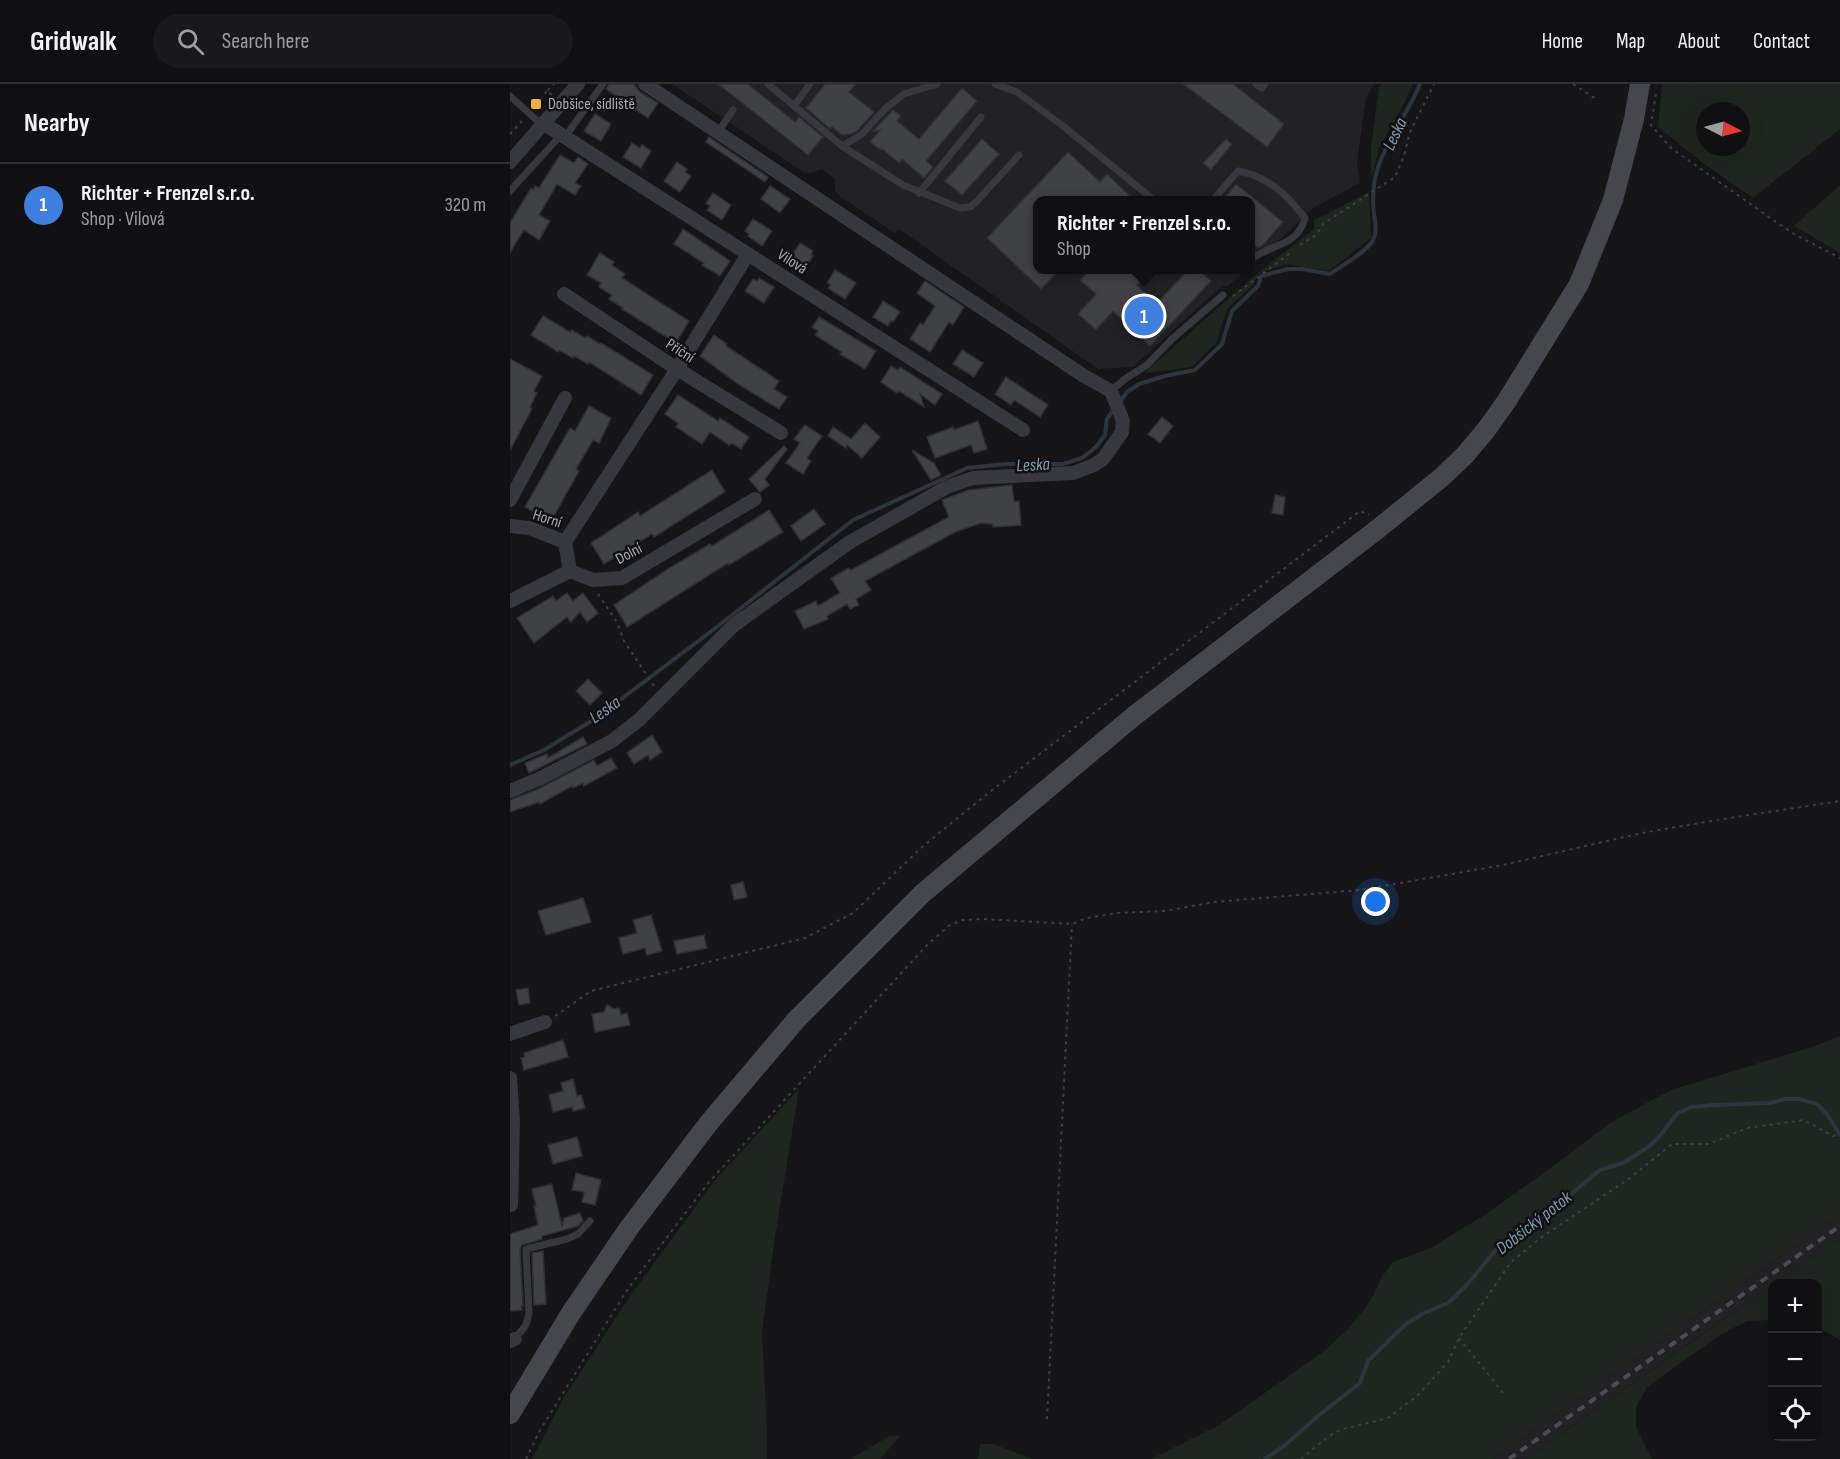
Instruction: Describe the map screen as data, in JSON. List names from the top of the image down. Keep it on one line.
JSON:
{"streets":{"street":["Vilová","Příční","Horní","Dolní"]},"water":["Leska","Dobšický potok"],"places":{"transit":["Dobšice, sídliště"]},"north":"right","page":{"header":"Gridwalk","search":"Search here","nav":["Home","Map","About","Contact"],"heading":"Nearby","list":[{"mark":"1","name":"Richter + Frenzel s.r.o.","note":"Shop · Vilová","value":"320 m"}],"popup":["Richter + Frenzel s.r.o.","Shop"],"pins":"1","map_buttons":["+","−"]}}
